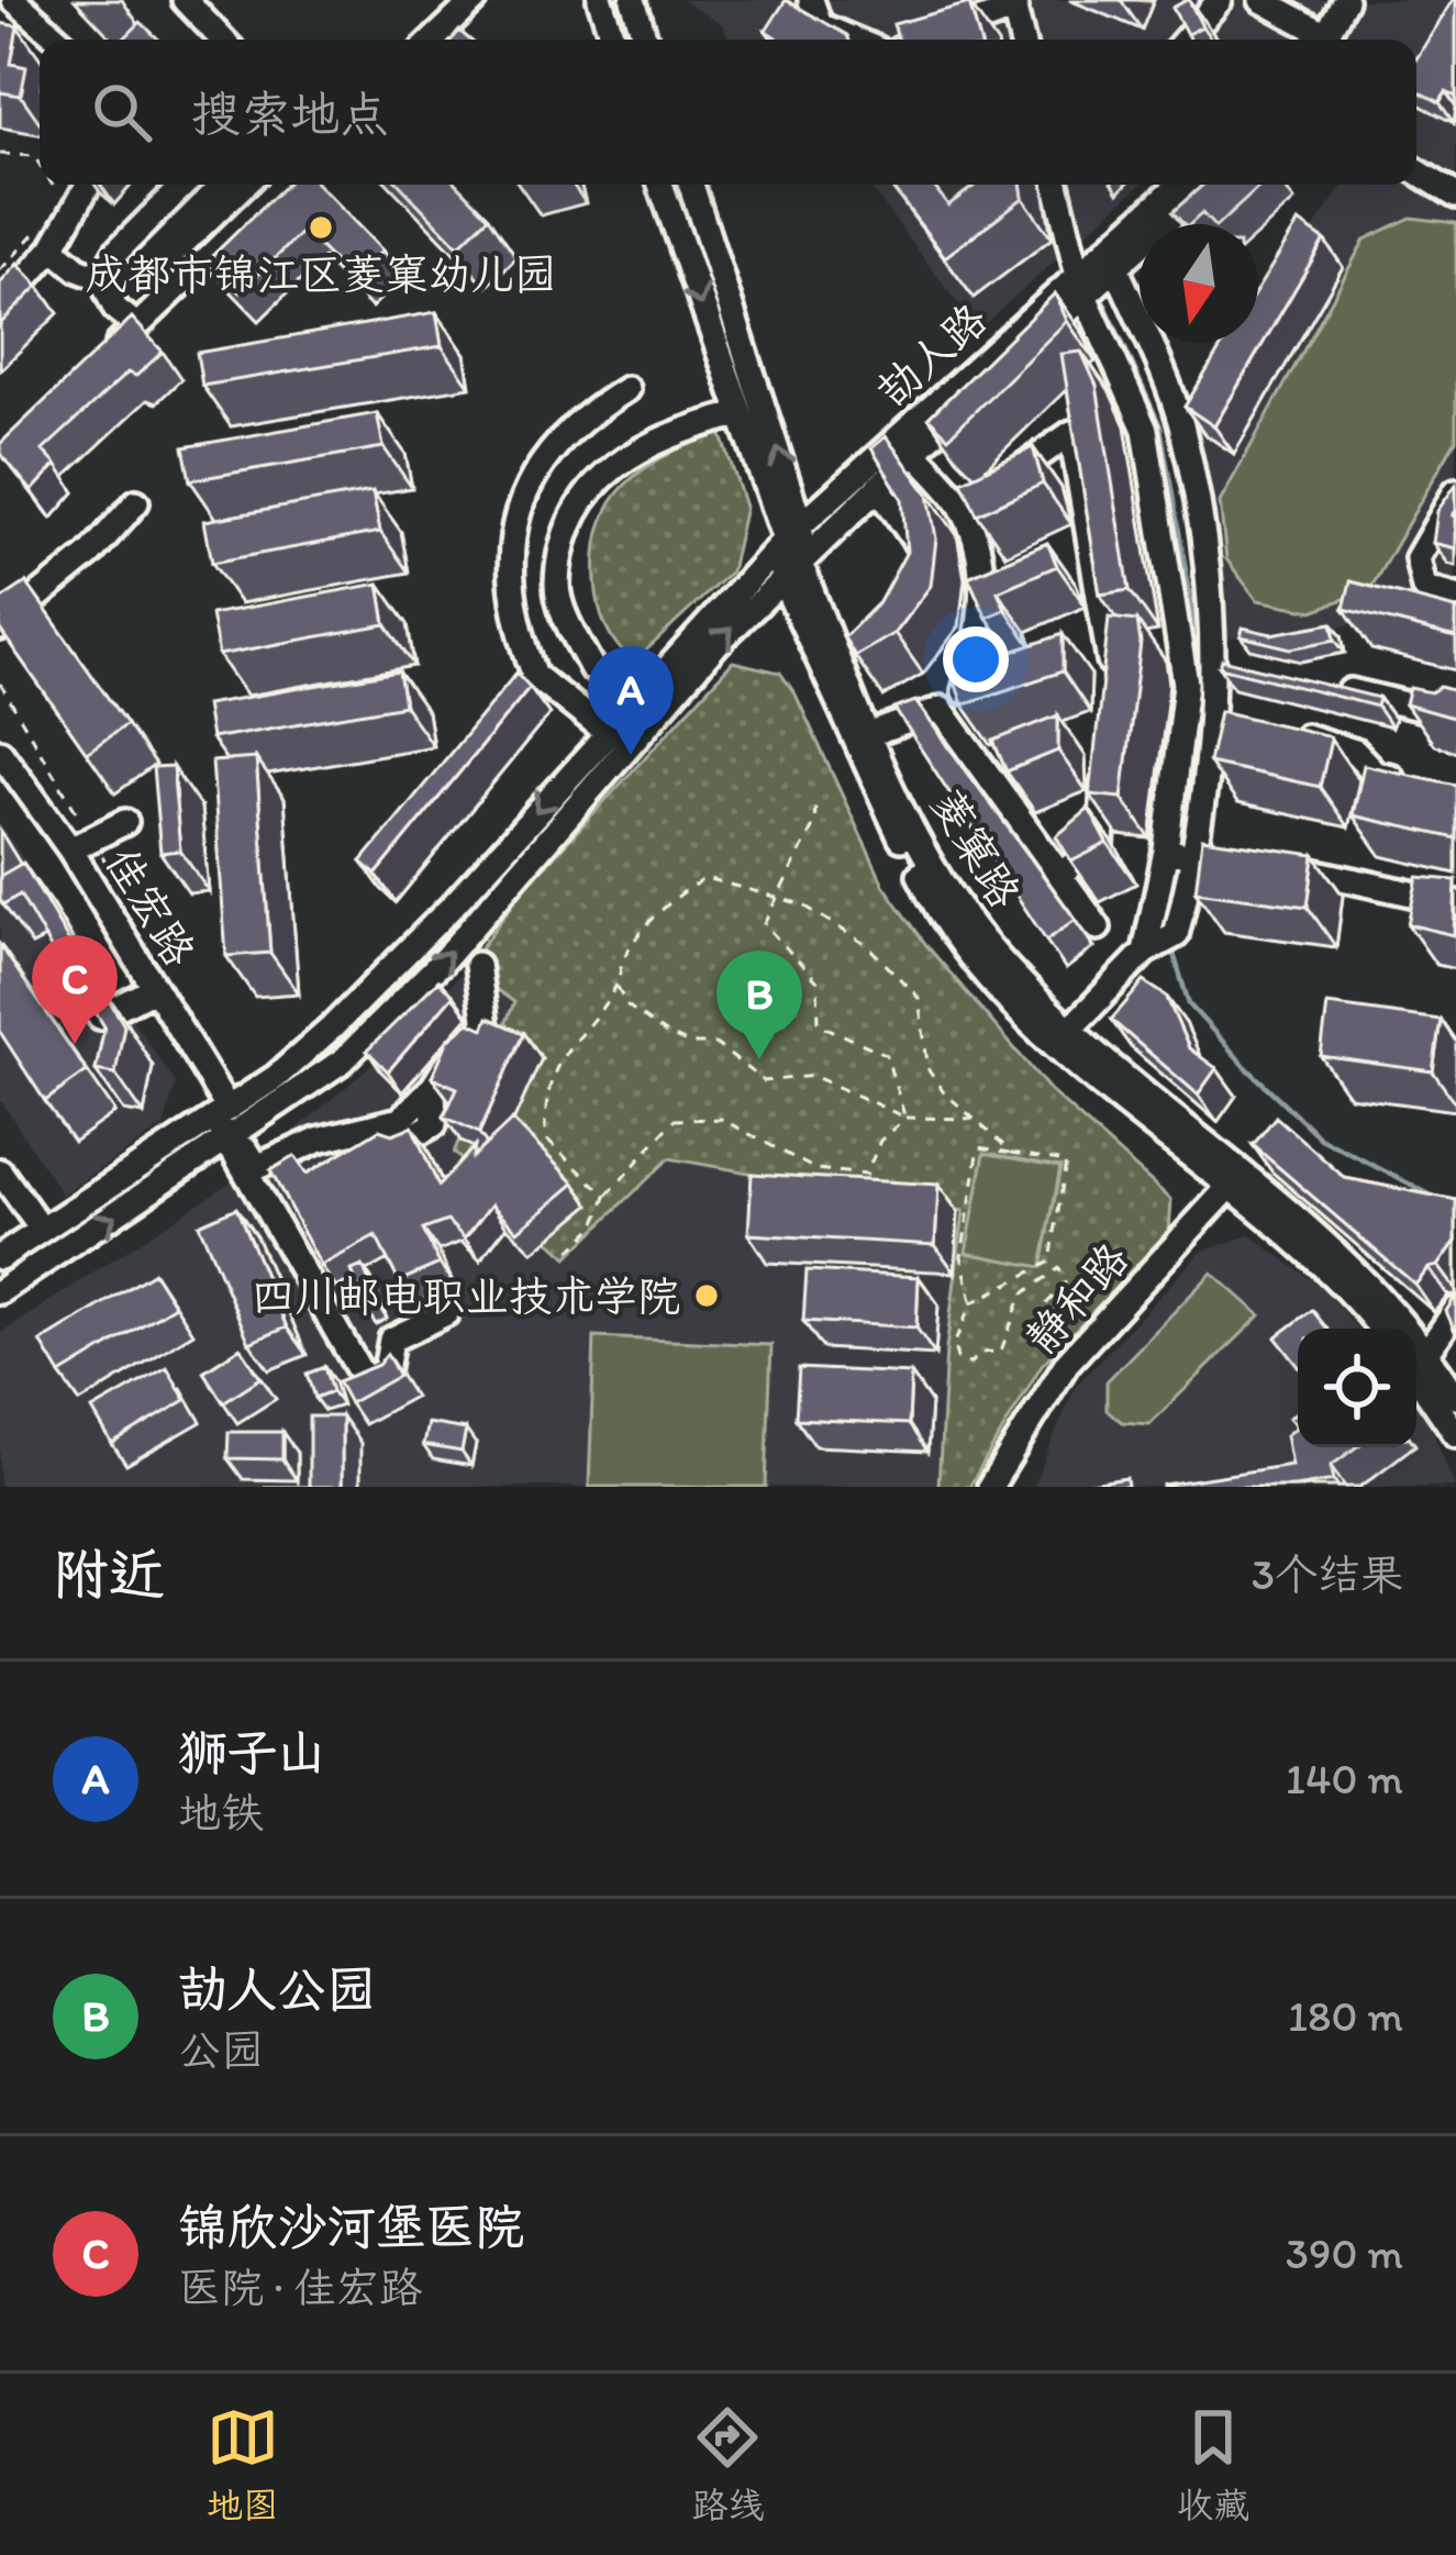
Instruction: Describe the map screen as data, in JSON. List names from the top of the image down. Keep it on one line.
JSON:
{"streets":{"street":["劼人路","菱窠路","佳宏路","静和路"]},"crossings":[["劼人路","菱窠路"],["菱窠路","静和路"]],"places":["成都市锦江区菱窠幼儿园","四川邮电职业技术学院"],"north":"bottom","page":{"search":"搜索地点","pins":["A","C","B"],"heading":["附近","3个结果"],"list":[{"mark":"A","name":"狮子山","note":"地铁","value":"140 m"},{"mark":"B","name":"劼人公园","note":"公园","value":"180 m"},{"mark":"C","name":"锦欣沙河堡医院","note":"医院 · 佳宏路","value":"390 m"}],"nav":["地图","路线","收藏"]}}
